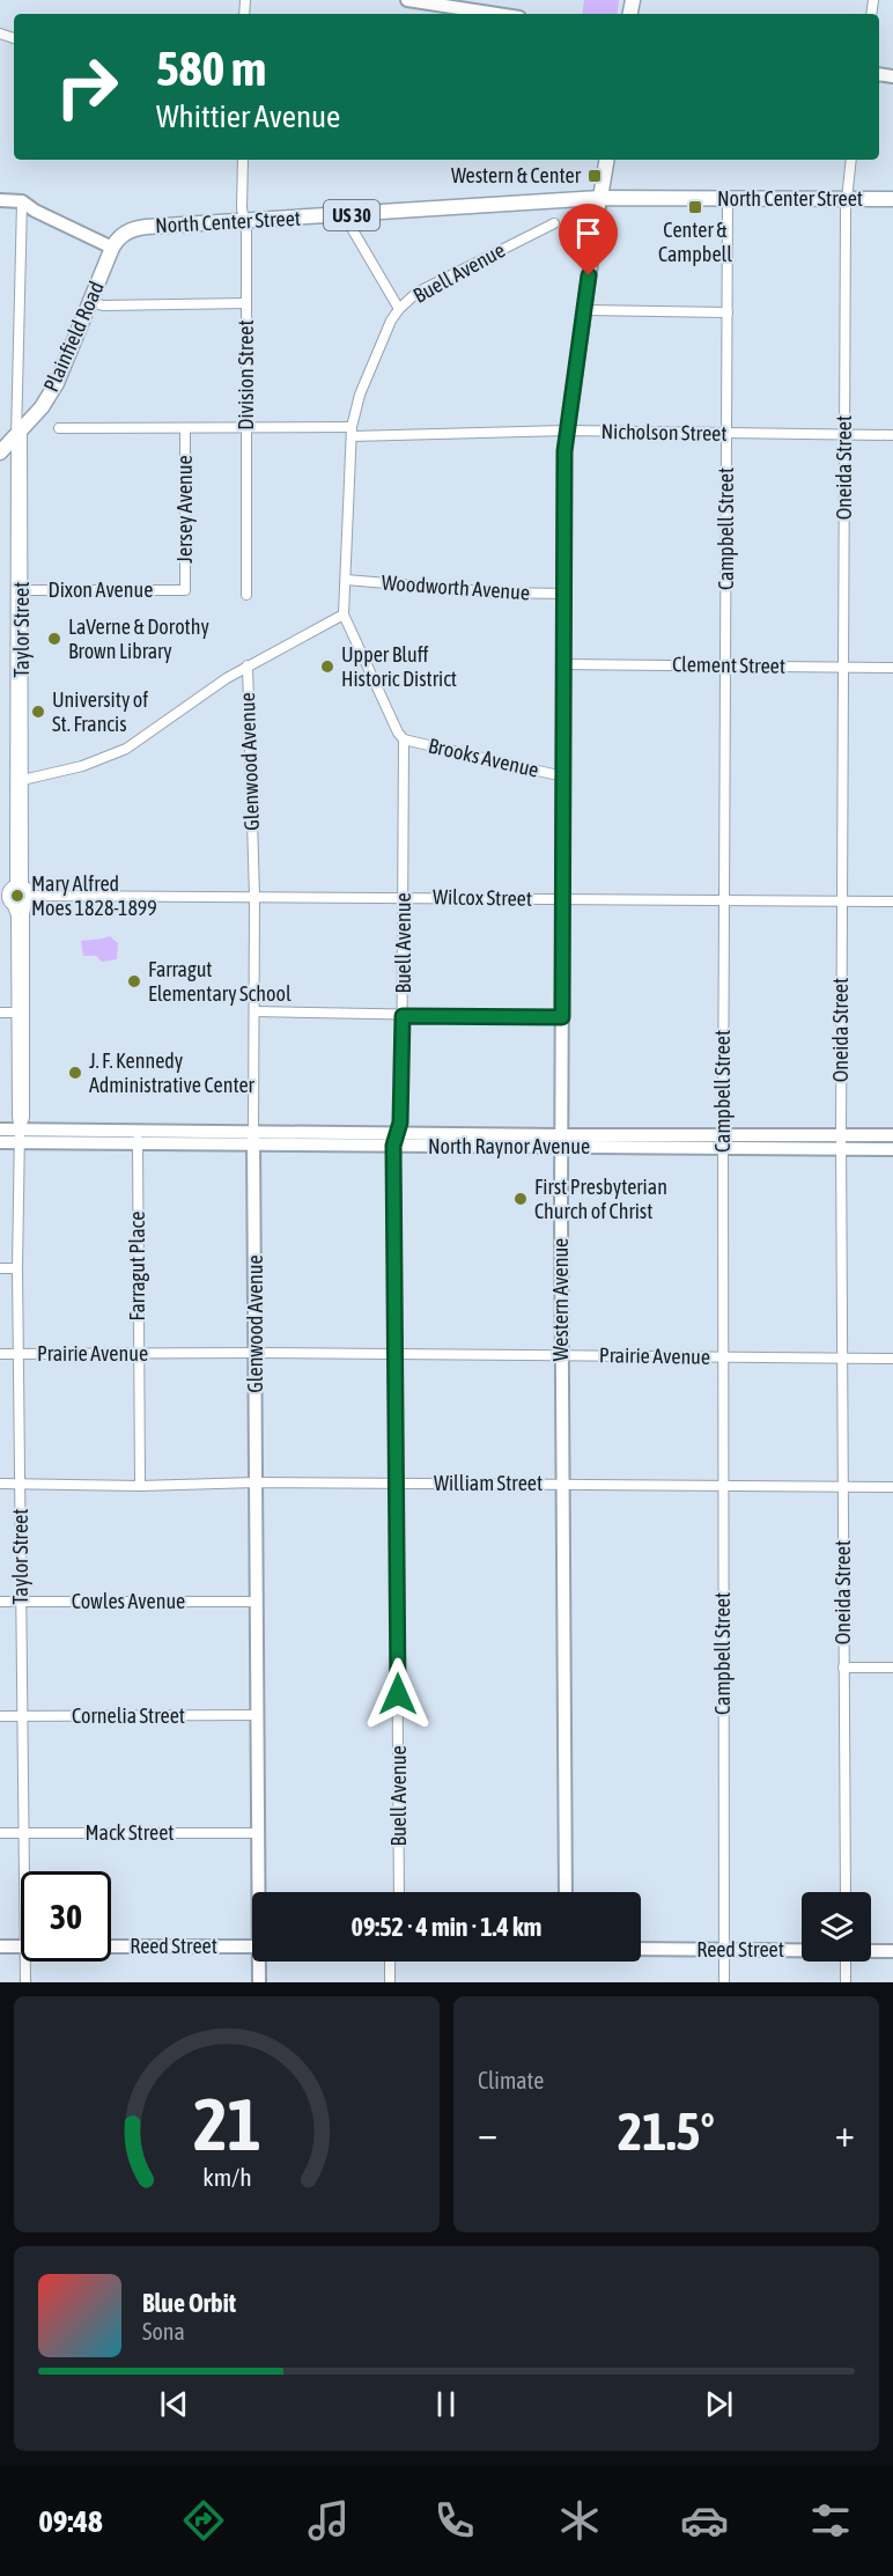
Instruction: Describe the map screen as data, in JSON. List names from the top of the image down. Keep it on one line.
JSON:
{"streets":{"main road":["North Center Street","US 30","Plainfield Road","Western Avenue"],"street":["Buell Avenue","Division Street","Nicholson Street","Oneida Street","Jersey Avenue","Campbell Street","Woodworth Avenue","Dixon Avenue","Taylor Street","Clement Street","Brooks Avenue","Glenwood Avenue","Wilcox Street","North Raynor Avenue","Farragut Place","Prairie Avenue","William Street","Cowles Avenue","Cornelia Street","Mack Street","Reed Street"]},"crossings":[["North Center Street","Plainfield Road"],["North Center Street","Division Street"],["North Center Street","Oneida Street"],["North Center Street","Campbell Street"],["North Center Street","Western Avenue"],["Buell Avenue","Nicholson Street"],["Buell Avenue","Woodworth Avenue"],["Buell Avenue","Brooks Avenue"],["Buell Avenue","Wilcox Street"],["Buell Avenue","North Raynor Avenue"],["Buell Avenue","Prairie Avenue"],["Buell Avenue","William Street"],["Plainfield Road","Taylor Street"],["Division Street","Nicholson Street"],["Nicholson Street","Oneida Street"],["Nicholson Street","Jersey Avenue"],["Nicholson Street","Campbell Street"],["Nicholson Street","Western Avenue"],["Oneida Street","Clement Street"],["Oneida Street","Wilcox Street"],["Oneida Street","North Raynor Avenue"],["Oneida Street","Prairie Avenue"],["Oneida Street","William Street"],["Jersey Avenue","Dixon Avenue"],["Campbell Street","Clement Street"],["Campbell Street","Wilcox Street"],["Campbell Street","North Raynor Avenue"],["Campbell Street","Prairie Avenue"],["Campbell Street","William Street"],["Campbell Street","Reed Street"],["Woodworth Avenue","Western Avenue"],["Dixon Avenue","Taylor Street"],["Taylor Street","Wilcox Street"],["Taylor Street","North Raynor Avenue"],["Taylor Street","Prairie Avenue"],["Taylor Street","William Street"],["Taylor Street","Cowles Avenue"],["Taylor Street","Cornelia Street"],["Taylor Street","Mack Street"],["Clement Street","Western Avenue"],["Brooks Avenue","Western Avenue"],["Glenwood Avenue","Wilcox Street"],["Glenwood Avenue","North Raynor Avenue"],["Glenwood Avenue","Prairie Avenue"],["Glenwood Avenue","William Street"],["Glenwood Avenue","Cowles Avenue"],["Glenwood Avenue","Cornelia Street"],["Glenwood Avenue","Mack Street"],["Wilcox Street","Western Avenue"],["North Raynor Avenue","Farragut Place"],["North Raynor Avenue","Western Avenue"],["Farragut Place","Prairie Avenue"],["Farragut Place","William Street"],["Western Avenue","Prairie Avenue"],["Western Avenue","William Street"]],"places":{"transit":["Western & Center","Center & Campbell"],"other":["LaVerne & Dorothy Brown Library","Upper Bluff Historic District","University of St. Francis","Mary Alfred Moes 1828-1899","Farragut Elementary School","J. F. Kennedy Administrative Center","First Presbyterian Church of Christ"]},"page":{"turn":["580 m","Whittier Avenue"],"limit":"30","trip":"09:52 · 4 min · 1.4 km","tile":"Climate","heat":["−","21.5°","+"],"song":["Blue Orbit","Sona"],"tabs":"09:48","gauge":["21","km/h"]}}
